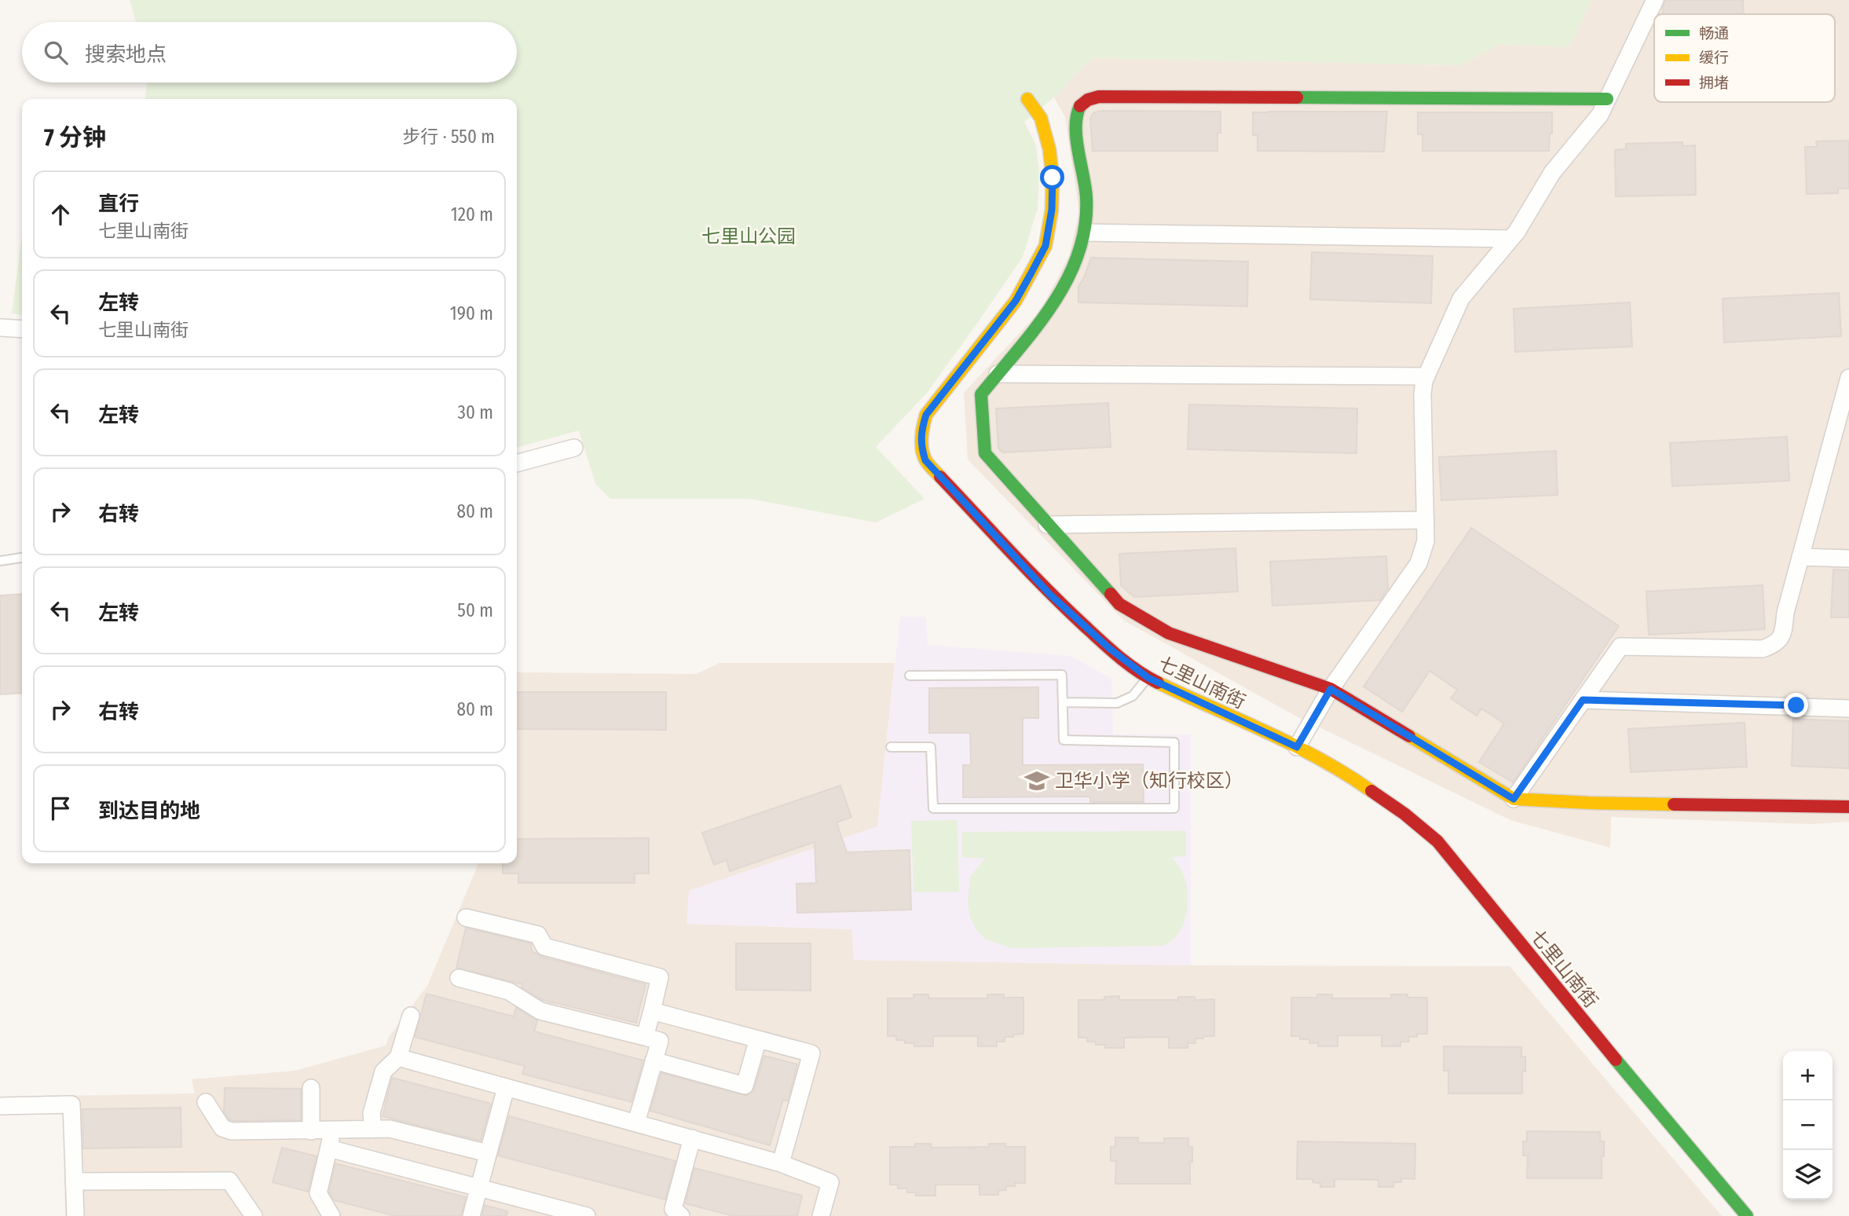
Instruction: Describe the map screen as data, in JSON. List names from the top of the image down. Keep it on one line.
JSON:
{"streets":{"street":["七里山南街"]},"parks":["七里山公园"],"places":{"school or university":["卫华小学（知行校区）"]},"legend":["畅通","缓行","拥堵"],"page":{"search":"搜索地点","heading":["7 分钟","步行 · 550 m"],"list":[["直行","七里山南街","120 m"],["左转","七里山南街","190 m"],["左转","30 m"],["右转","80 m"],["左转","50 m"],["右转","80 m"],"到达目的地"],"map_buttons":["+","−"]}}
